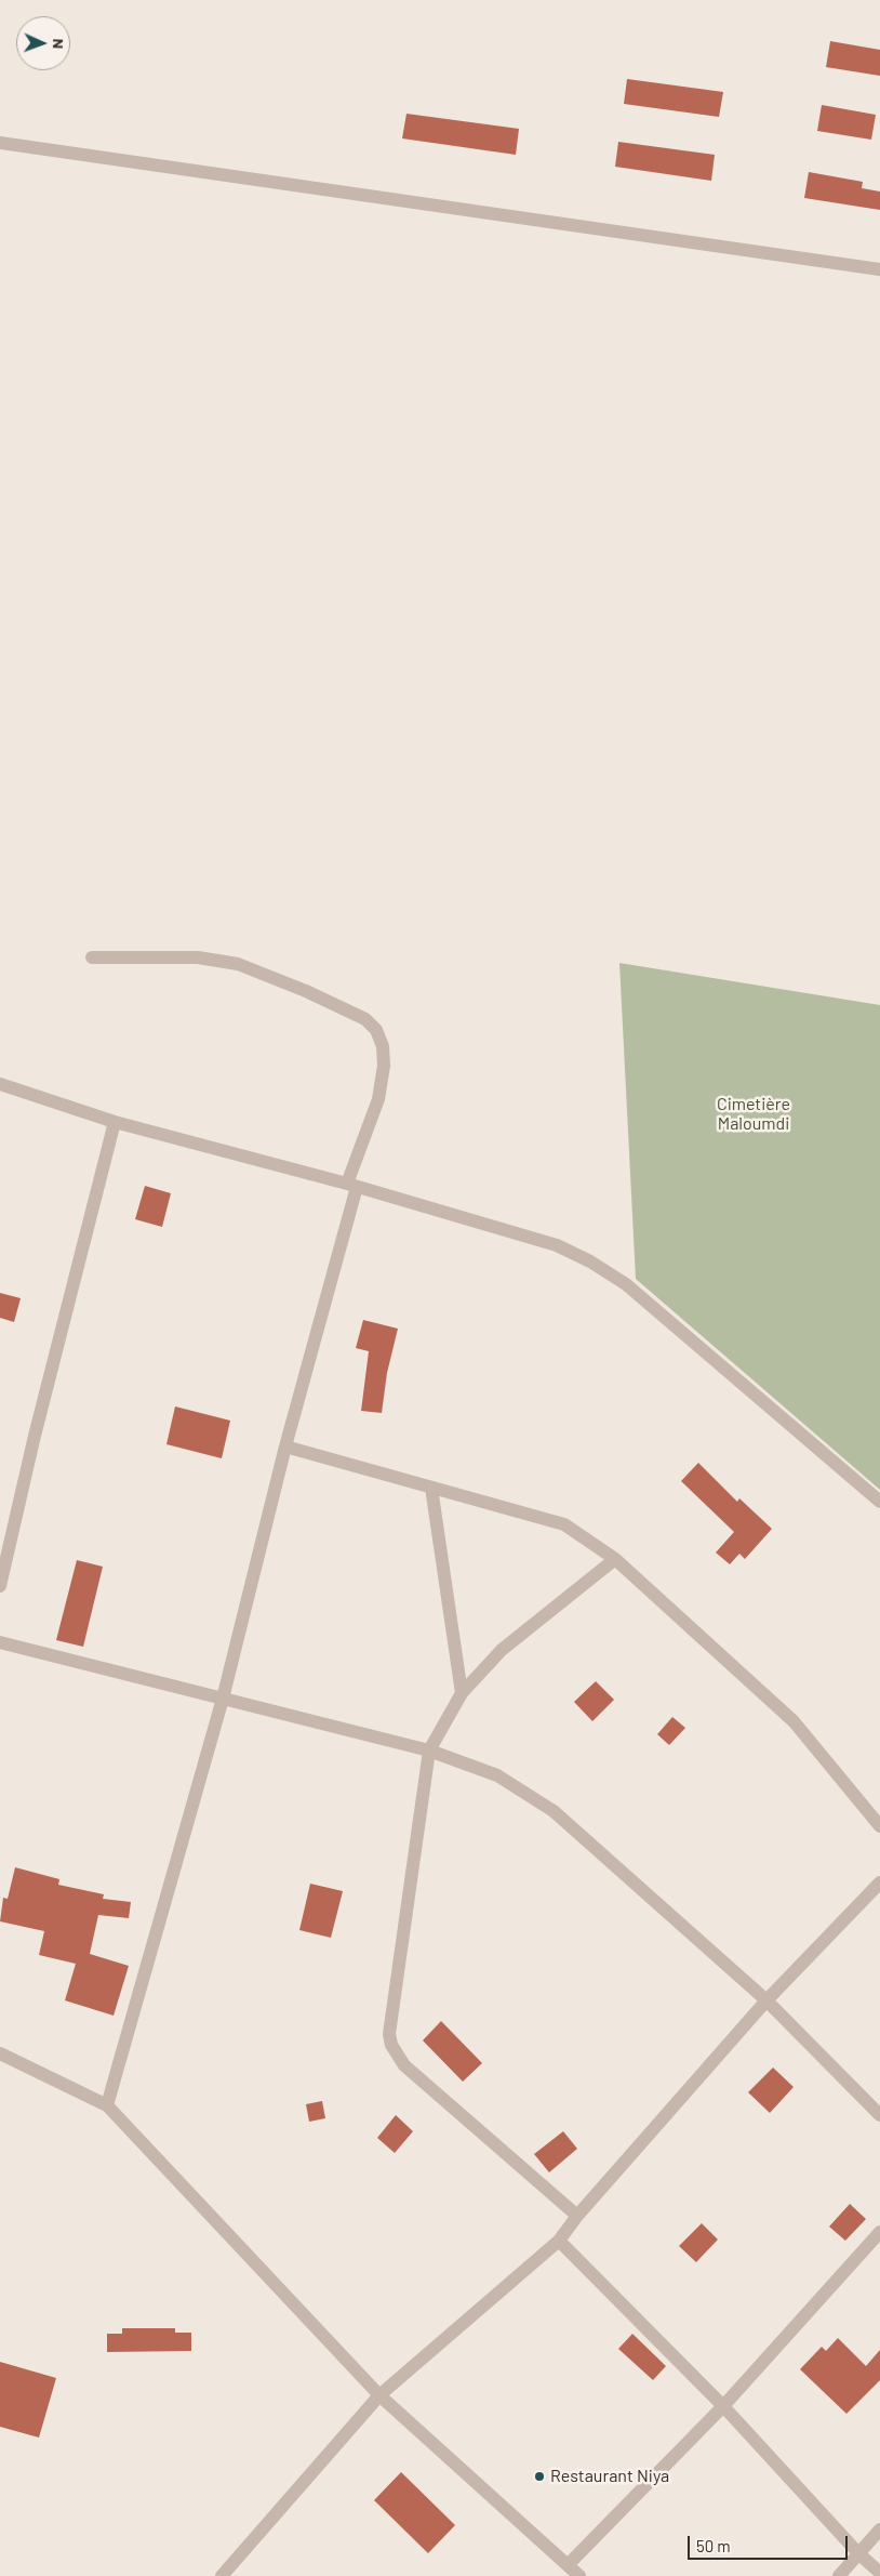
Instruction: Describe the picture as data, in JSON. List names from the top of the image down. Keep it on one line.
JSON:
{"parks":["Cimetière Maloumdi"],"places":["Restaurant Niya"],"scale_bar":"50 m","north":"right"}
